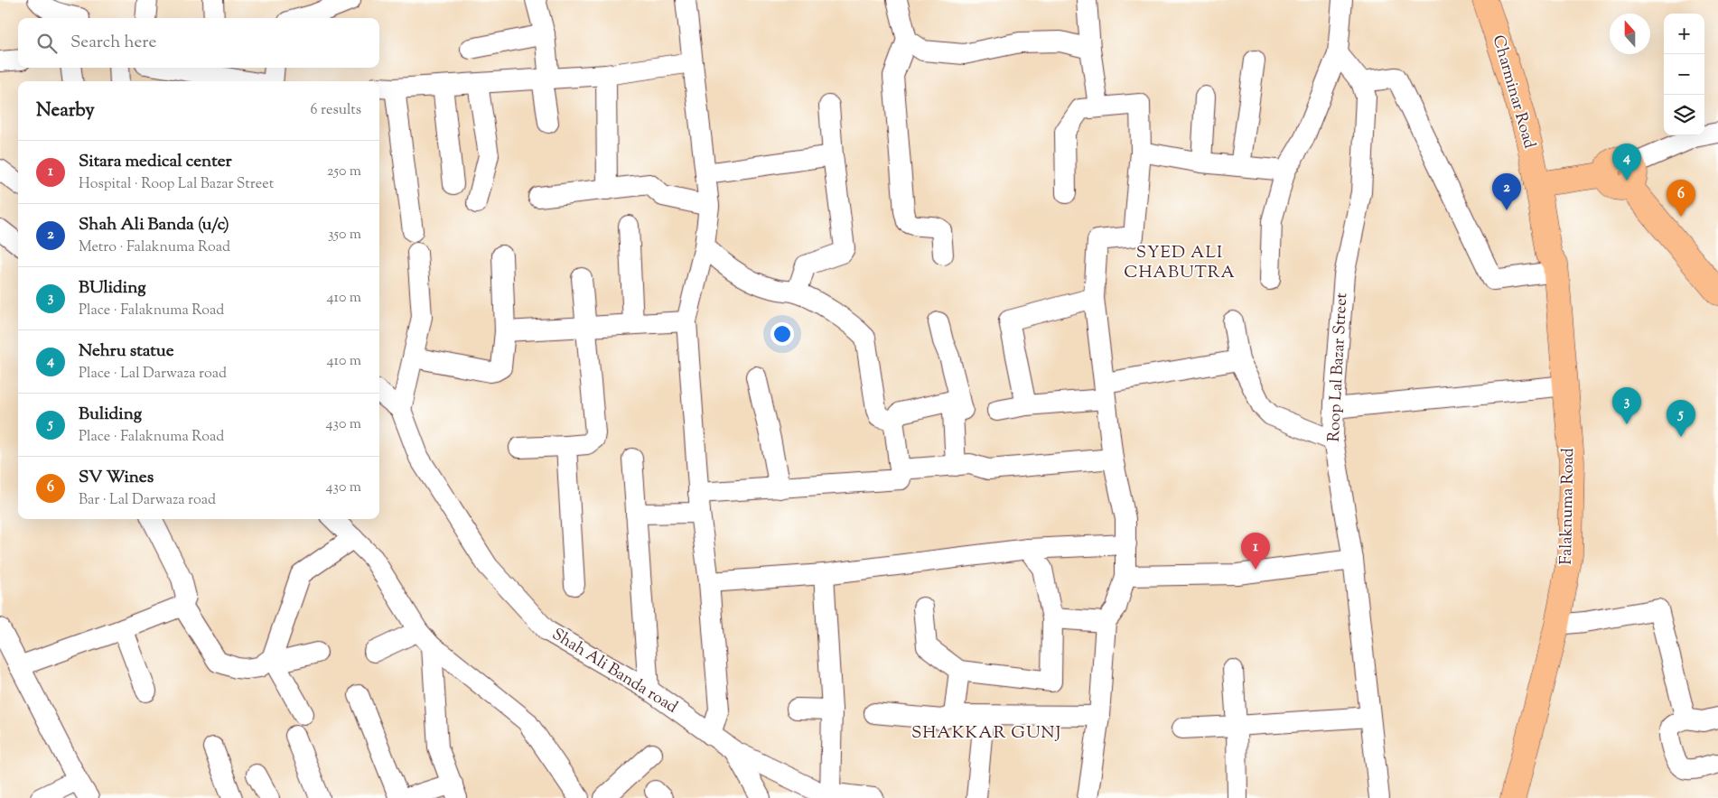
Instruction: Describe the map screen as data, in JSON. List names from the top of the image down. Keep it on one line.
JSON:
{"streets":{"main road":["Charminar Road","Falaknuma Road"],"street":["Roop Lal Bazar Street","Shah Ali Banda road"]},"crossings":[["Charminar Road","Falaknuma Road"]],"districts":["SYED ALI CHABUTRA","SHAKKAR GUNJ"],"north":"top","page":{"map_buttons":["+","−"],"search":"Search here","heading":["Nearby","6 results"],"list":[{"mark":"1","name":"Sitara medical center","note":"Hospital · Roop Lal Bazar Street","value":"250 m"},{"mark":"2","name":"Shah Ali Banda (u/c)","note":"Metro · Falaknuma Road","value":"350 m"},{"mark":"3","name":"BUliding","note":"Place · Falaknuma Road","value":"410 m"},{"mark":"4","name":"Nehru statue","note":"Place · Lal Darwaza road","value":"410 m"},{"mark":"5","name":"Buliding","note":"Place · Falaknuma Road","value":"430 m"},{"mark":"6","name":"SV Wines","note":"Bar · Lal Darwaza road","value":"430 m"}],"pins":["4","2","6","3","5","1"]}}
